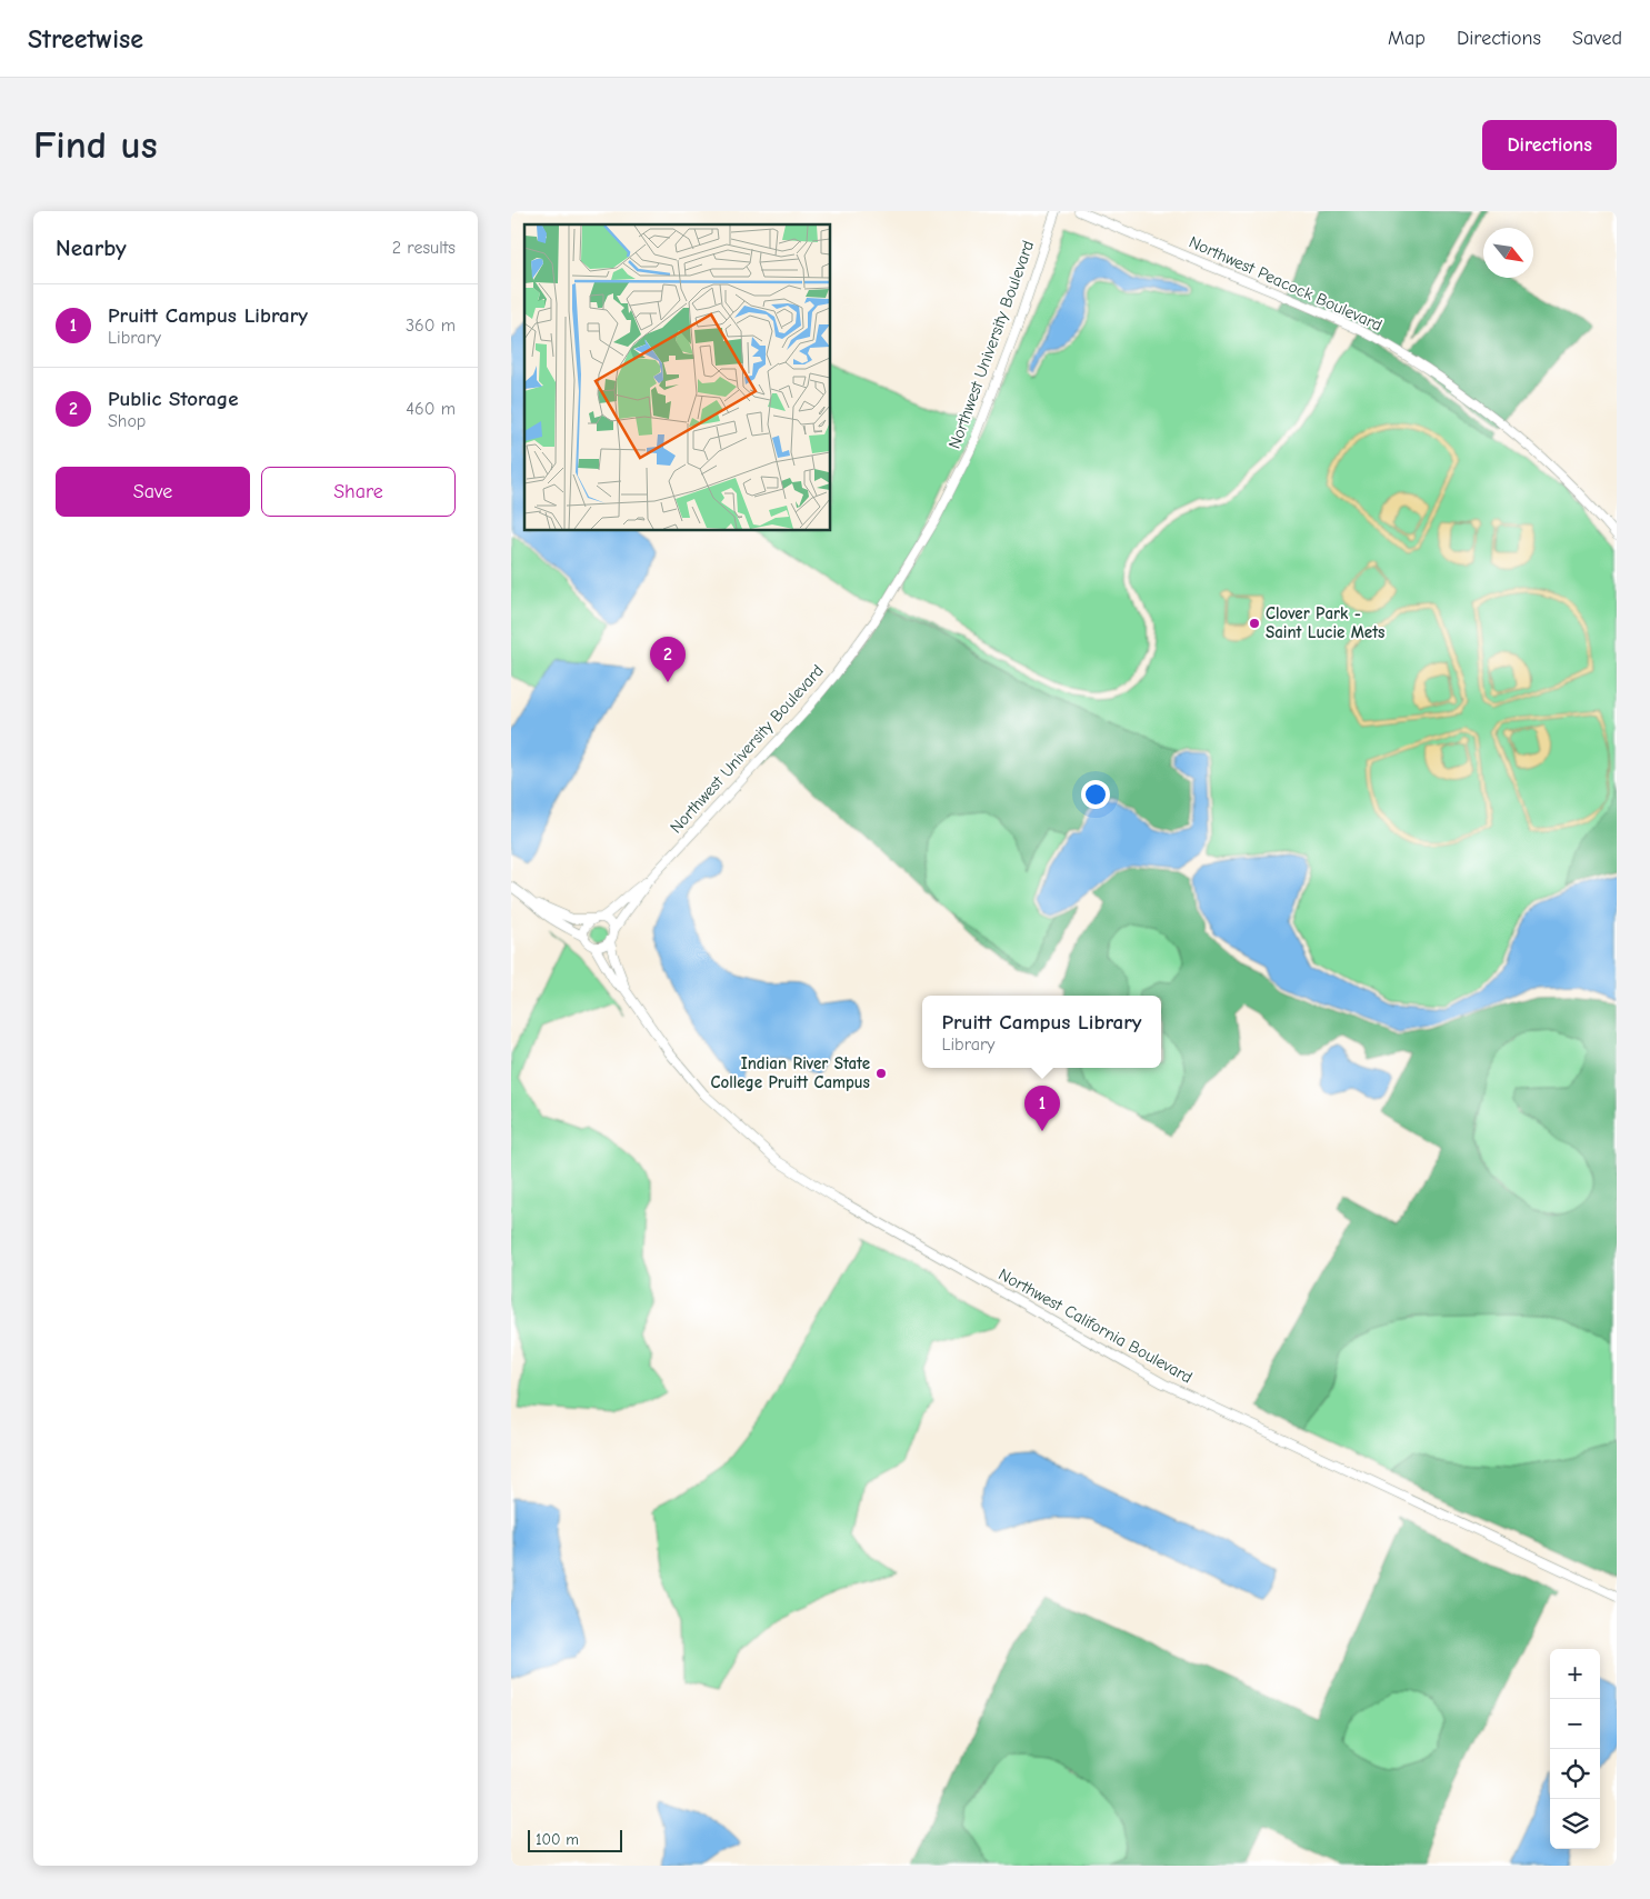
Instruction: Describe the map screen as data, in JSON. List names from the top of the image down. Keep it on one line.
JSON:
{"streets":{"street":["Northwest Peacock Boulevard","Northwest University Boulevard","Northwest California Boulevard"]},"crossings":[["Northwest University Boulevard","Northwest California Boulevard"]],"places":["Clover Park - Saint Lucie Mets","Indian River State College Pruitt Campus"],"scale_bar":"100 m","north":"bottom right","page":{"header":"Streetwise","nav":["Map","Directions","Saved"],"buttons":["Directions",["Save","Share"]],"title":"Find us","heading":["Nearby","2 results"],"list":[{"mark":"1","name":"Pruitt Campus Library","note":"Library","value":"360 m"},{"mark":"2","name":"Public Storage","note":"Shop","value":"460 m"}],"pins":["2","1"],"popup":["Pruitt Campus Library","Library"],"map_buttons":["+","−"],"scale":"100 m"}}
